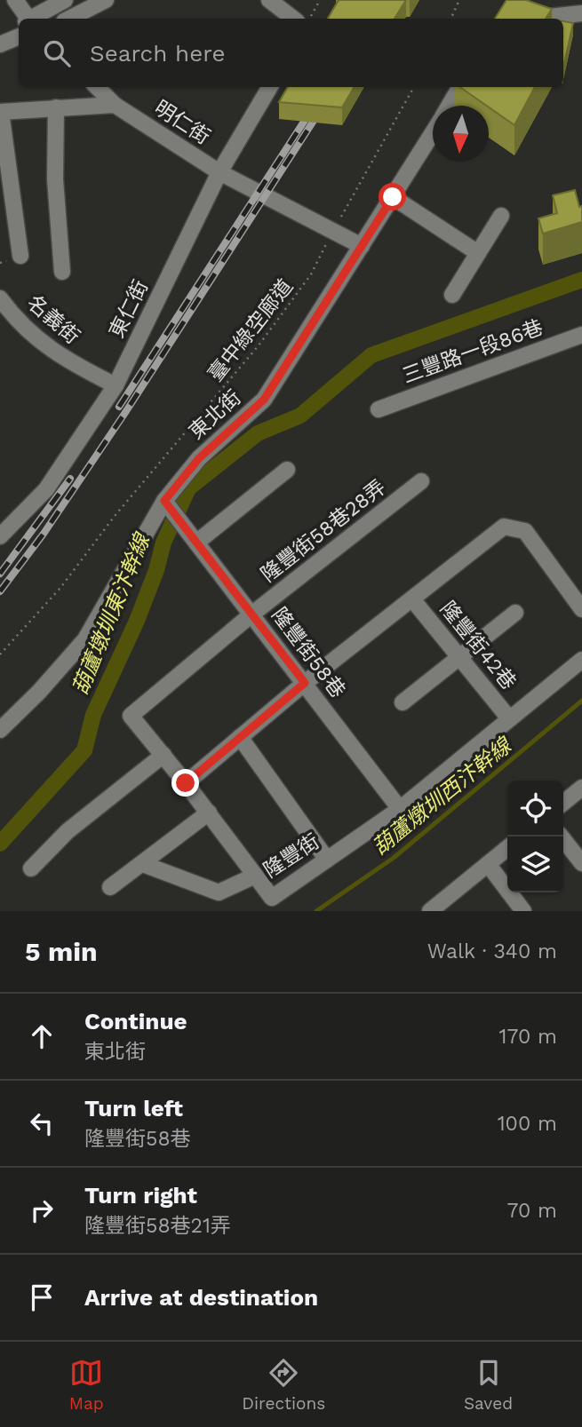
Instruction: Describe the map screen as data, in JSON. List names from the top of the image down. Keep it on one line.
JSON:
{"streets":{"street":["明仁街","東仁街","名義街","三豐路一段86巷","東北街","隆豐街58巷28弄","隆豐街42巷","隆豐街58巷","隆豐街"],"path":["臺中綠空廊道"]},"crossings":[["明仁街","東仁街"],["明仁街","臺中綠空廊道"],["明仁街","東北街"],["東仁街","名義街"],["東北街","隆豐街58巷"],["隆豐街58巷28弄","隆豐街58巷"],["隆豐街58巷28弄","隆豐街"],["隆豐街42巷","隆豐街"],["隆豐街58巷","隆豐街"]],"water":["葫蘆墩圳東汴幹線","葫蘆燉圳西汴幹線"],"north":"bottom","page":{"search":"Search here","heading":["5 min","Walk · 340 m"],"list":[["Continue","東北街","170 m"],["Turn left","隆豐街58巷","100 m"],["Turn right","隆豐街58巷21弄","70 m"],"Arrive at destination"],"nav":["Map","Directions","Saved"]}}
